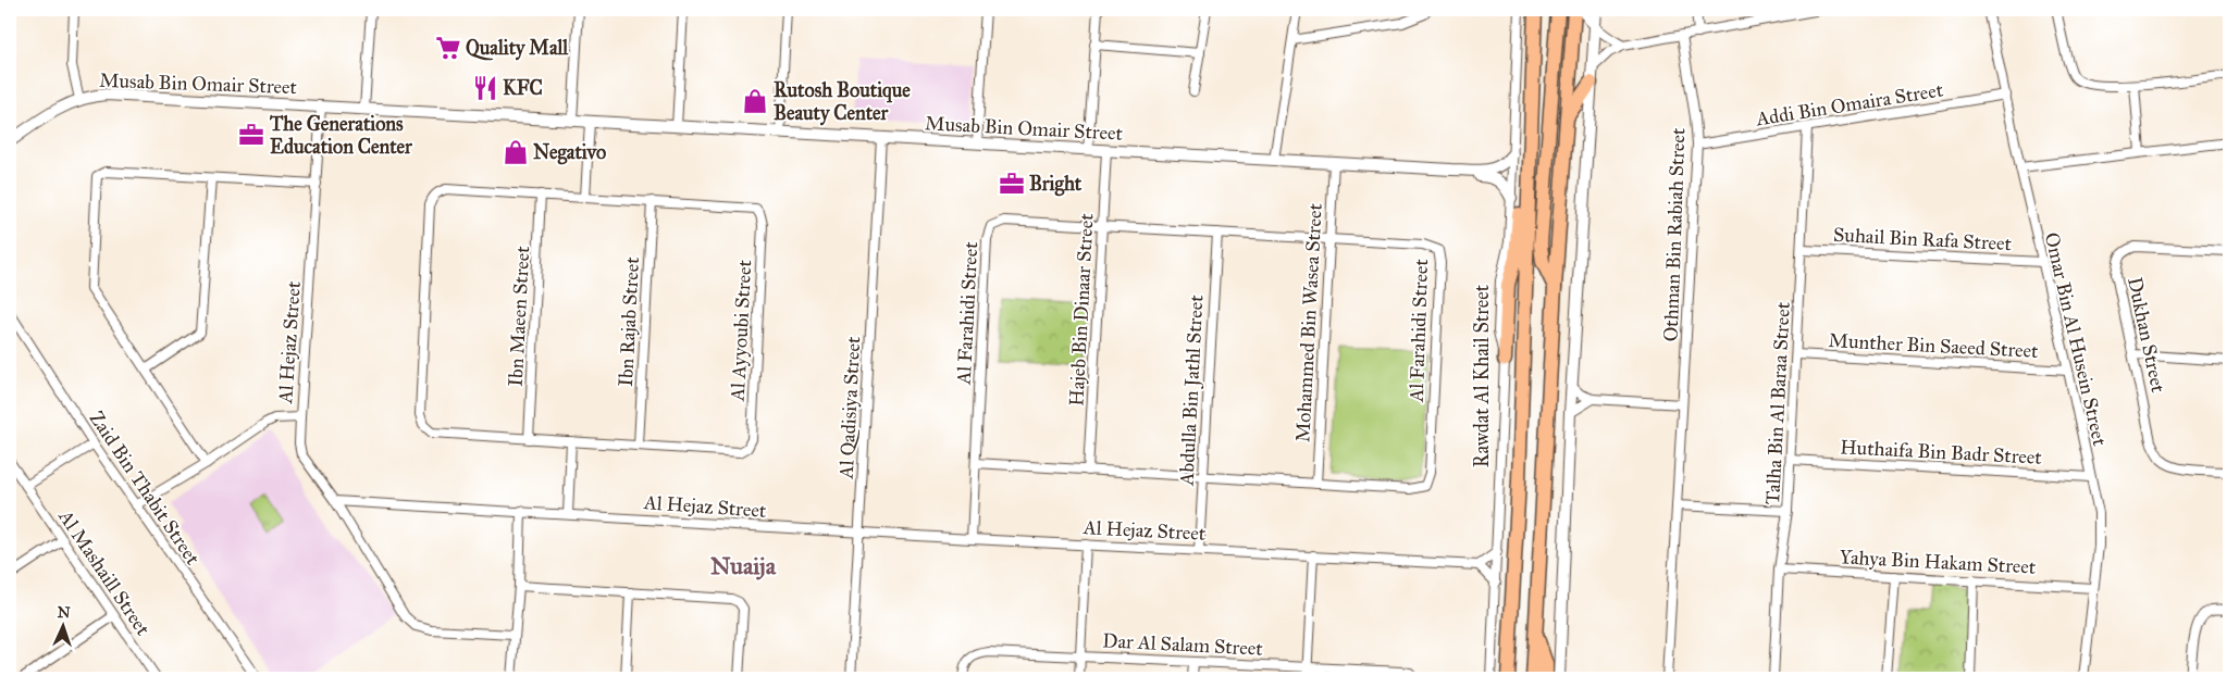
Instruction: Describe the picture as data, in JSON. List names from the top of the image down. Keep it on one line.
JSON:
{"streets":{"main road":["Rawdat Al Khail Street"],"street":["Musab Bin Omair Street","Addi Bin Omaira Street","Othman Bin Rabiah Street","Suhail Bin Rafa Street","Hajeb Bin Dinaar Street","Al Farahidi Street","Ibn Maeen Street","Ibn Rajab Street","Mohammed Bin Wasea Street","Al Ayyoubi Street","Dukhan Street","Omar Bin Al Husein Street","Al Hejaz Street","Munther Bin Saeed Street","Abdulla Bin Jathl Street","Talha Bin Al Baraa Street","Al Qadisiya Street","Huthaifa Bin Badr Street","Zaid Bin Thabit Street","Yahya Bin Hakam Street","Al Mashaill Street","Dar Al Salam Street"]},"crossings":[["Musab Bin Omair Street","Hajeb Bin Dinaar Street"],["Musab Bin Omair Street","Mohammed Bin Wasea Street"],["Musab Bin Omair Street","Al Hejaz Street"],["Musab Bin Omair Street","Rawdat Al Khail Street"],["Musab Bin Omair Street","Al Qadisiya Street"],["Addi Bin Omaira Street","Othman Bin Rabiah Street"],["Addi Bin Omaira Street","Omar Bin Al Husein Street"],["Addi Bin Omaira Street","Talha Bin Al Baraa Street"],["Suhail Bin Rafa Street","Omar Bin Al Husein Street"],["Suhail Bin Rafa Street","Talha Bin Al Baraa Street"],["Hajeb Bin Dinaar Street","Al Farahidi Street"],["Al Farahidi Street","Mohammed Bin Wasea Street"],["Al Farahidi Street","Al Hejaz Street"],["Al Farahidi Street","Abdulla Bin Jathl Street"],["Ibn Maeen Street","Al Ayyoubi Street"],["Ibn Rajab Street","Al Ayyoubi Street"],["Omar Bin Al Husein Street","Munther Bin Saeed Street"],["Omar Bin Al Husein Street","Huthaifa Bin Badr Street"],["Omar Bin Al Husein Street","Yahya Bin Hakam Street"],["Al Hejaz Street","Abdulla Bin Jathl Street"],["Al Hejaz Street","Al Qadisiya Street"],["Munther Bin Saeed Street","Talha Bin Al Baraa Street"],["Talha Bin Al Baraa Street","Huthaifa Bin Badr Street"],["Talha Bin Al Baraa Street","Yahya Bin Hakam Street"]],"districts":["Nuaija"],"places":{"supermarket":["Quality Mall"],"restaurant":["KFC"],"shop":["Rutosh Boutique Beauty Center","Negativo"],"office":["The Generations Education Center","Bright"]},"north":"top"}
